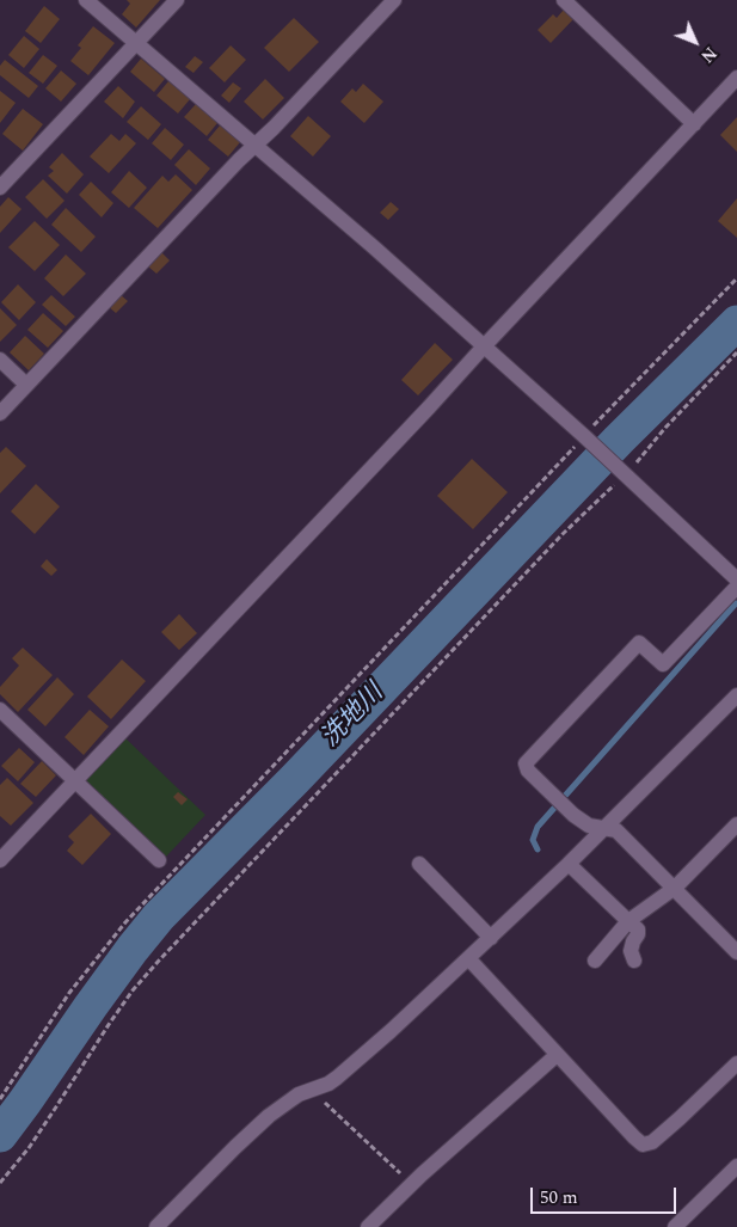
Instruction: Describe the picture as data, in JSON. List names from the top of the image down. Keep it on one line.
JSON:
{"water":["洗地川"],"scale_bar":"50 m","north":"bottom right"}
